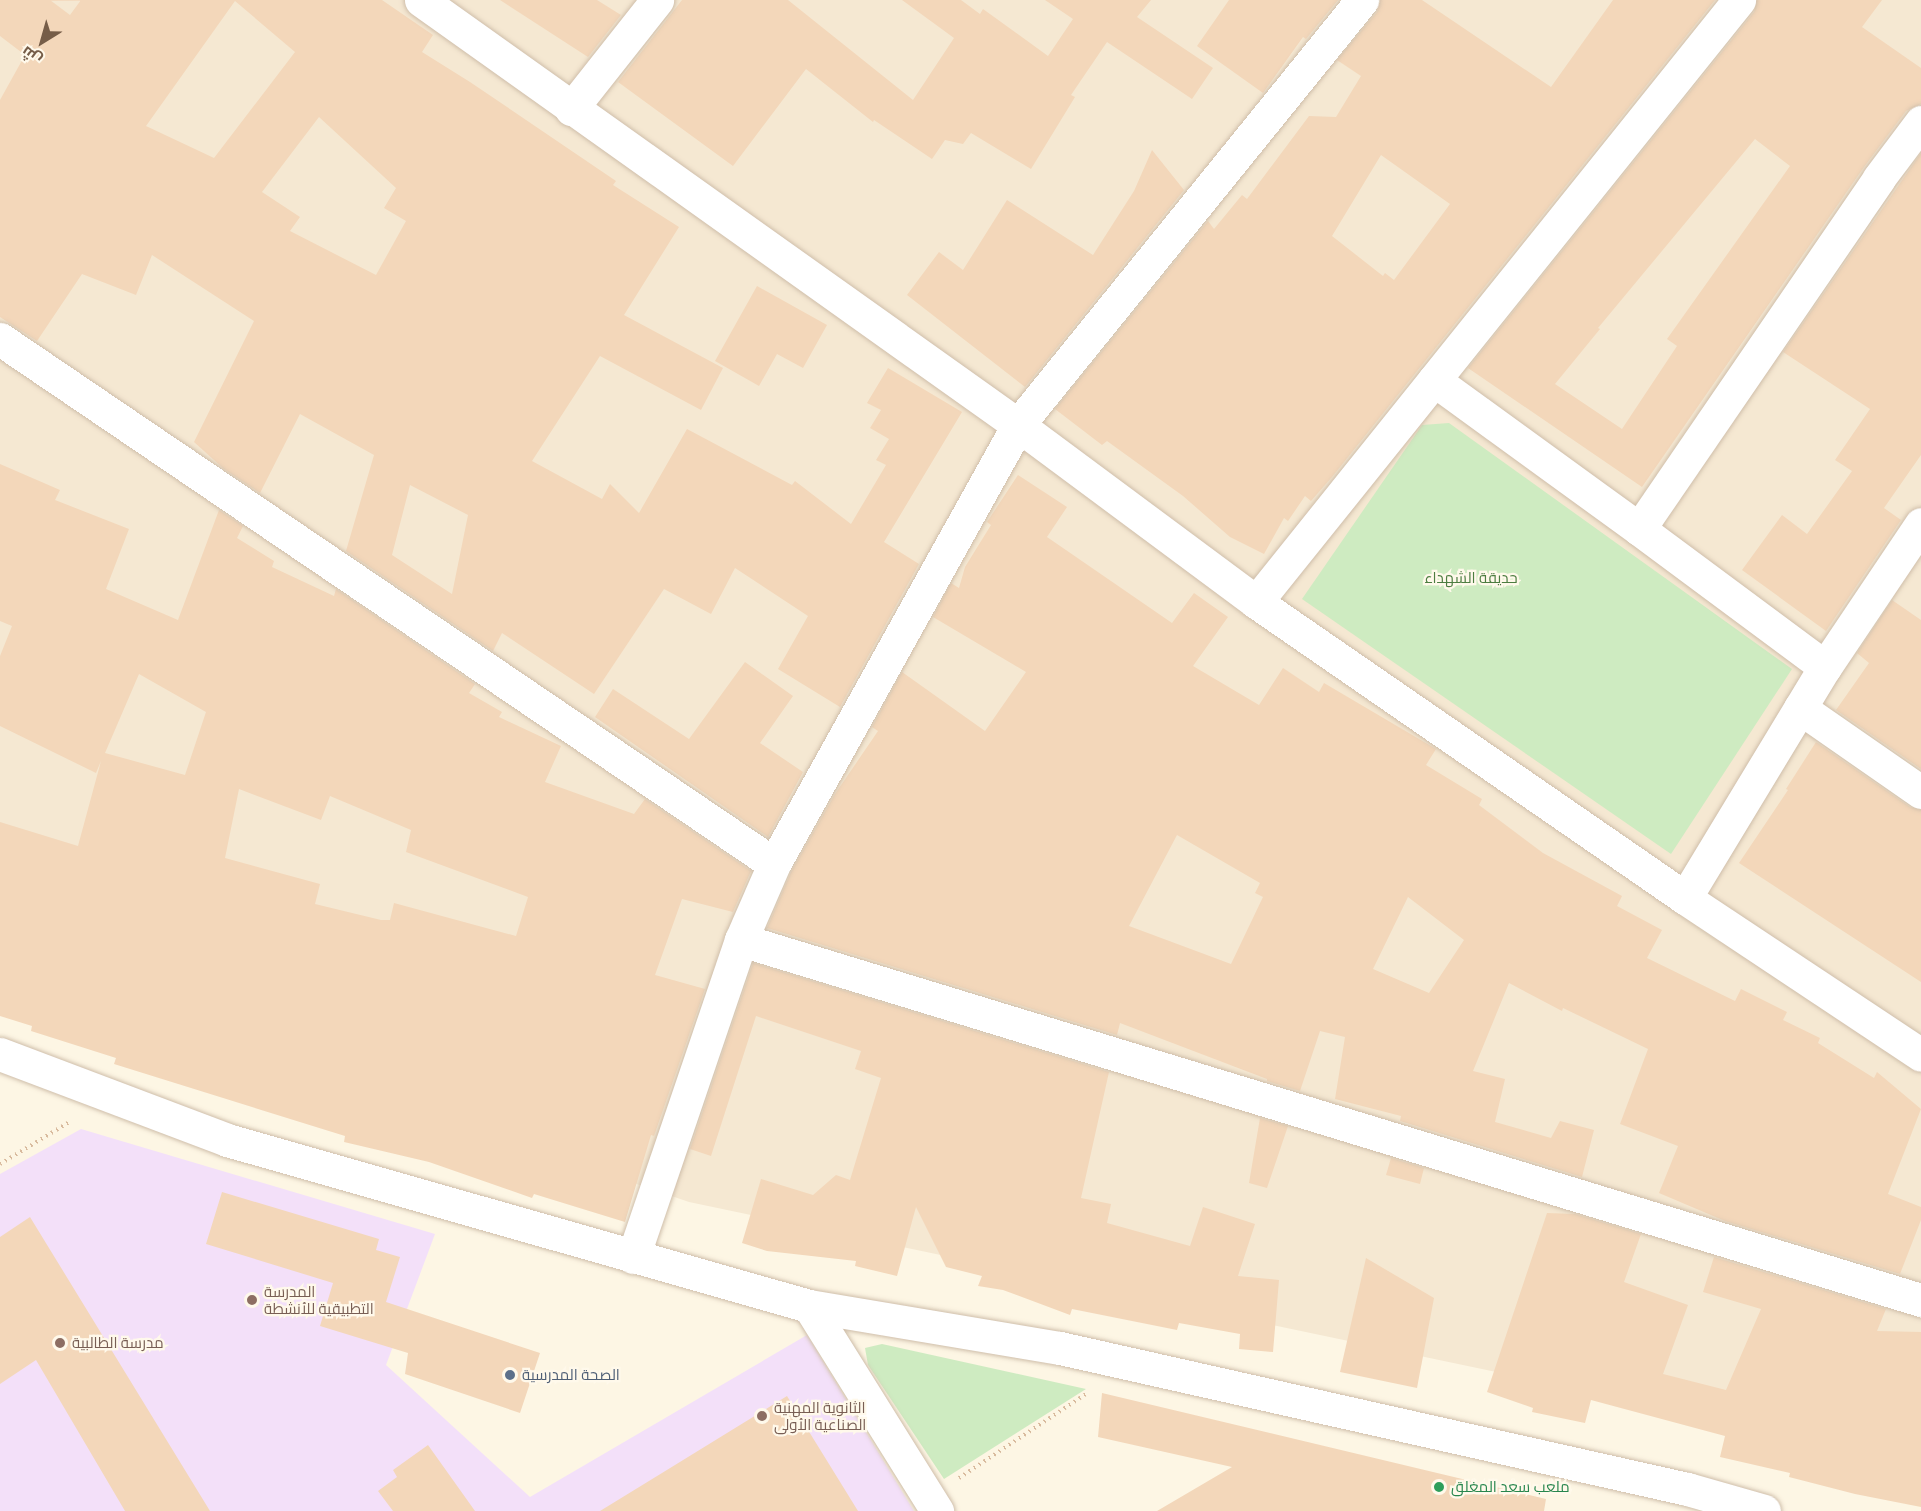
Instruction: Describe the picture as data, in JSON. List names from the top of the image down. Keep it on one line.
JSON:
{"parks":["حديقة الشهداء"],"places":["المدرسة التطبيقية للأنشطة","مدرسة الطالبية","الصحة المدرسية","الثانوية المهنية الصناعية الأولى","ملعب سعد المغلق"],"north":"bottom left"}
